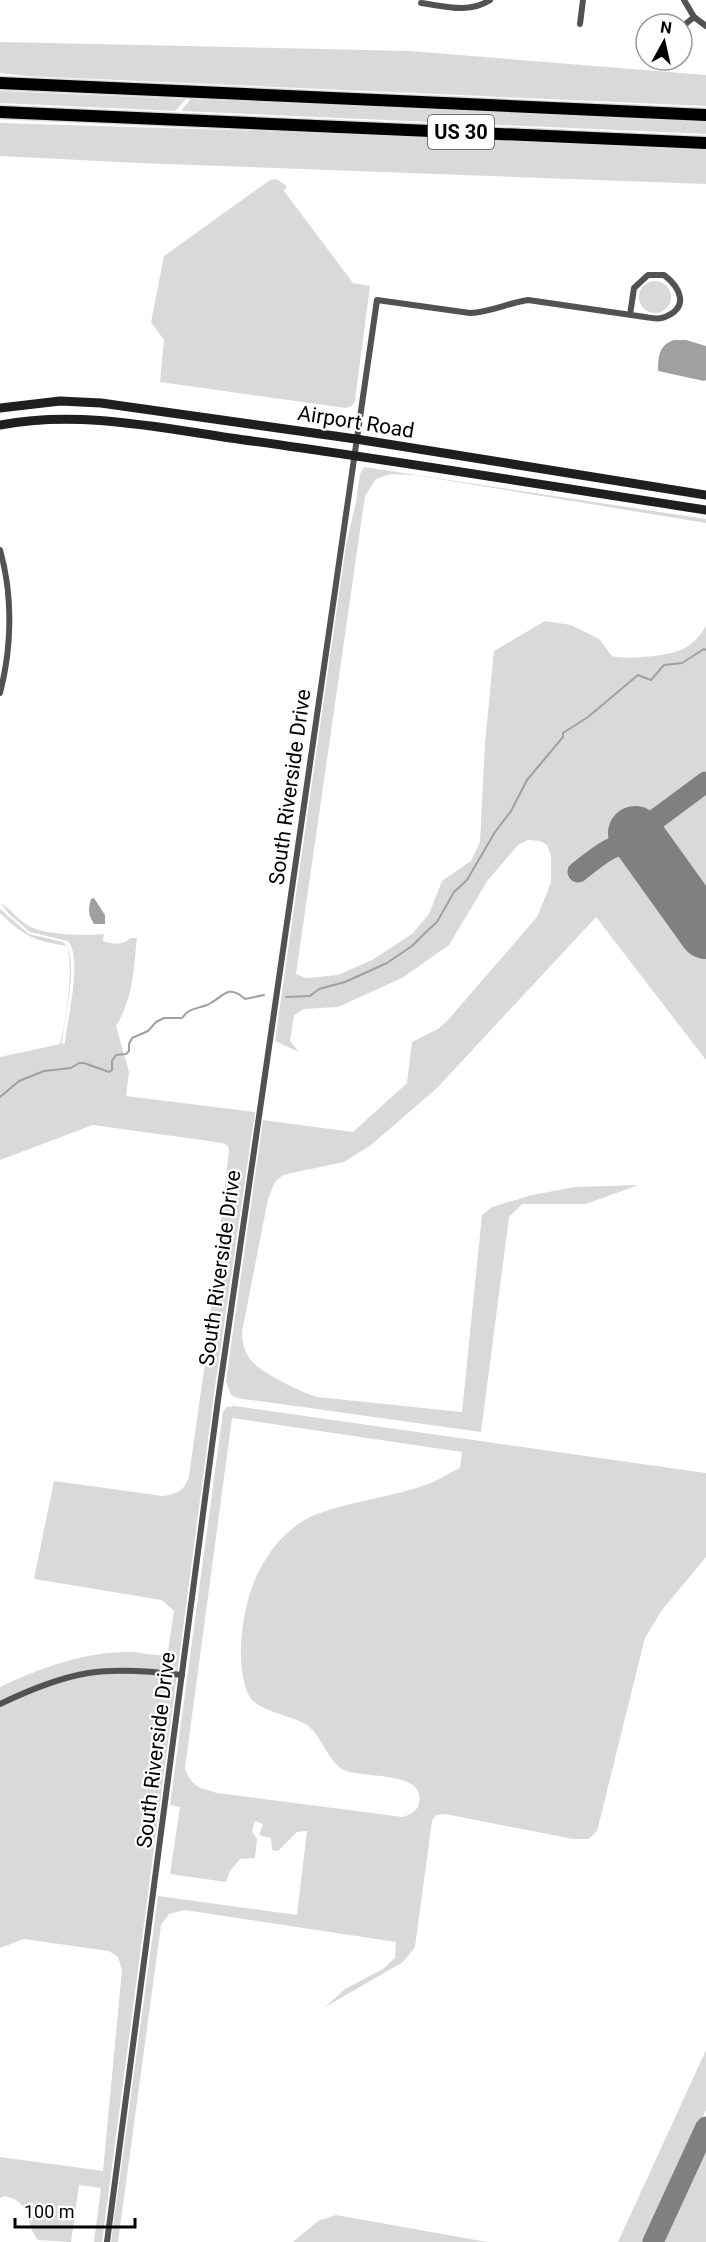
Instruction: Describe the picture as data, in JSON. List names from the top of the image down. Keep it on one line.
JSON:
{"streets":{"highway":["US 30"],"main road":["Airport Road"],"street":["South Riverside Drive"]},"crossings":[["Airport Road","South Riverside Drive"]],"scale_bar":"100 m","north":"top"}
